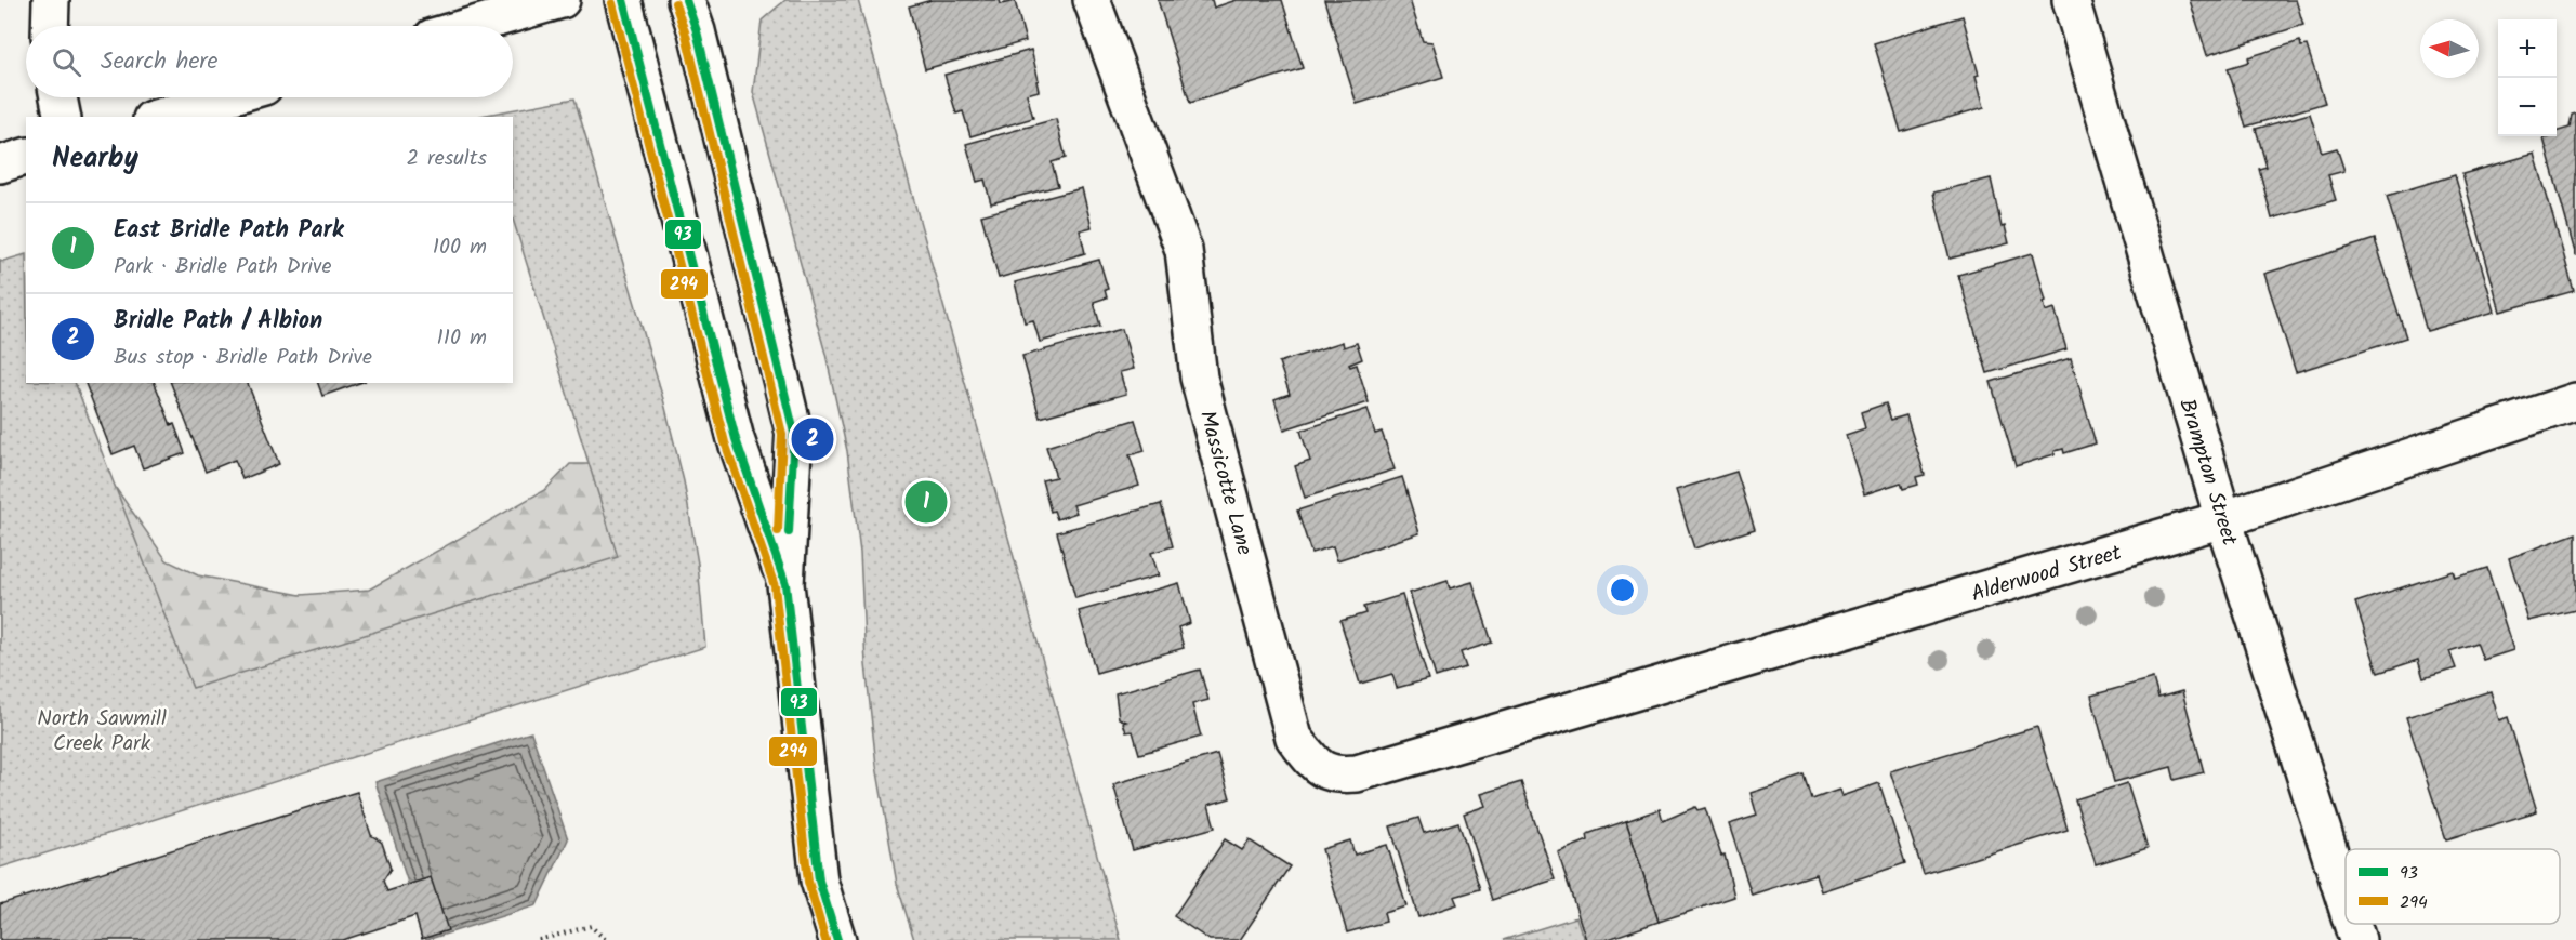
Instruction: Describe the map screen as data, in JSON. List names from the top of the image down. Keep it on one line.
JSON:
{"streets":{"street":["Brampton Street","Massicotte Lane","Alderwood Street"]},"crossings":[["Brampton Street","Alderwood Street"],["Massicotte Lane","Alderwood Street"]],"parks":["North Sawmill Creek Park"],"lines":["transit line 93","transit line 294"],"legend":["93","294"],"north":"left","page":{"map_buttons":["+","−"],"search":"Search here","heading":["Nearby","2 results"],"list":[{"mark":"1","name":"East Bridle Path Park","note":"Park · Bridle Path Drive","value":"100 m"},{"mark":"2","name":"Bridle Path / Albion","note":"Bus stop · Bridle Path Drive","value":"110 m"}],"pins":["2","1"]}}
